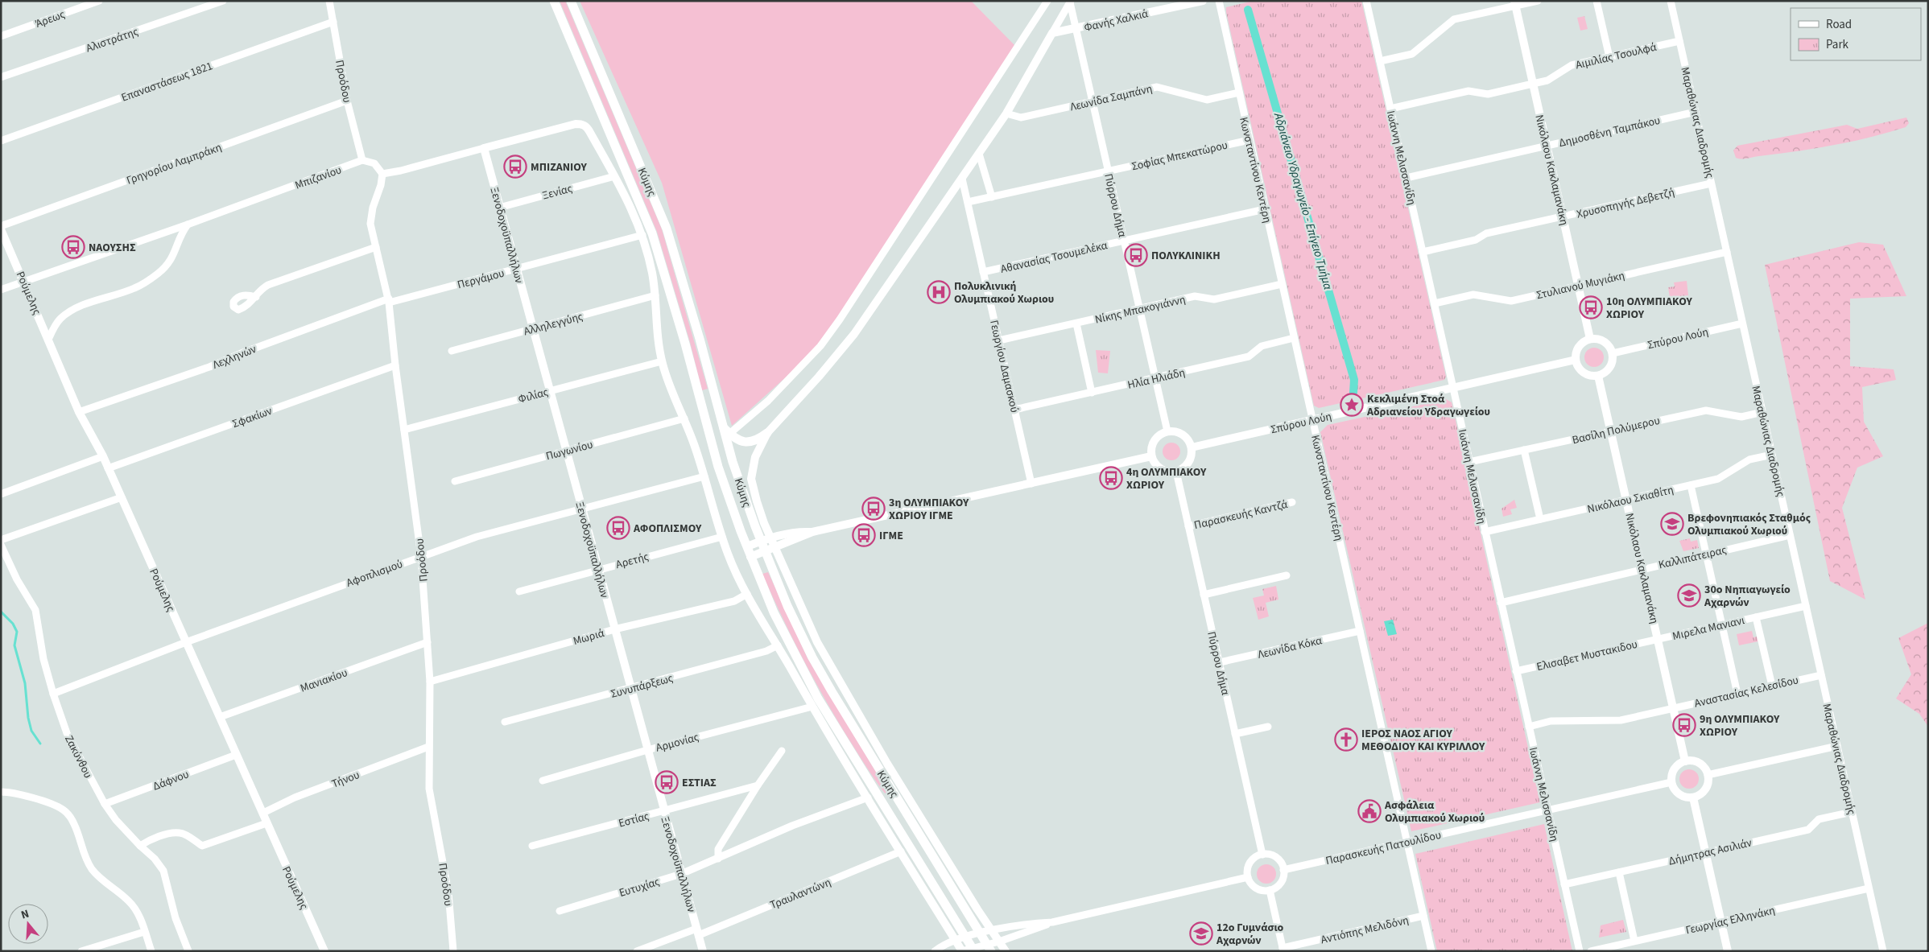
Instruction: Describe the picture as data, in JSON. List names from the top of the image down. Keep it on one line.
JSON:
{"streets":{"main road":["Κύμης"],"street":["Άρεως","Φανής Χαλκιά","Αλιστράτης","Αιμιλίας Τσουλφά","Επαναστάσεως 1821","Προόδου","Λεωνίδα Σαμπάνη","Μαραθώνιας Διαδρομής","Δημοσθένη Ταμπάκου","Σοφίας Μπεκατώρου","Ιωάννη Μελισσανίδη","Γρηγορίου Λαμπράκη","Κωνσταντίνου Κεντέρη","Νικόλαου Κακλαμανάκη","Μπιζανίου","Ξενίας","Χρυσοπηγής Δεβετζή","Πύρρου Δήμα","Ξενοδοχοϋπαλλήλων","Αθανασίας Τσουμελέκα","Περγάμου","Στυλιανού Μυγιάκη","Ρούμελης","Νίκης Μπακογιάννη","Αλληλεγγύης","Σπύρου Λούη","Λεχληνών","Γεωργίου Δαμασκού","Ηλία Ηλιάδη","Φιλίας","Σφακίων","Βασίλη Πολύμερου","Πωγωνίου","Νικόλαου Σκιαθίτη","Παρασκευής Καντζά","Καλλιπάτειρας","Αρετής","Αφοπλισμού","Μιρελα Μανιανι","Μωριά","Λεωνίδα Κόκα","Ελισαβετ Μυστακιδου","Μανιακίου","Συνυπάρξεως","Αναστασίας Κελεσίδου","Αρμονίας","Ζακύνθου","Τήνου","Δάφνου","Εστίας","Παρασκευής Πατουλίδου","Δήμητρας Ασιλιάν","Ευτυχίας","Τραυλαντώνη","Γεωργίας Ελληνάκη","Αντιόπης Μελιδόνη"]},"crossings":[["Φανής Χαλκιά","Πύρρου Δήμα"],["Αιμιλίας Τσουλφά","Μαραθώνιας Διαδρομής"],["Αιμιλίας Τσουλφά","Ιωάννη Μελισσανίδη"],["Αιμιλίας Τσουλφά","Νικόλαου Κακλαμανάκη"],["Επαναστάσεως 1821","Προόδου"],["Προόδου","Γρηγορίου Λαμπράκη"],["Προόδου","Μπιζανίου"],["Προόδου","Περγάμου"],["Προόδου","Λεχληνών"],["Προόδου","Φιλίας"],["Προόδου","Σφακίων"],["Προόδου","Αφοπλισμού"],["Προόδου","Μωριά"],["Προόδου","Μανιακίου"],["Προόδου","Τήνου"],["Λεωνίδα Σαμπάνη","Κωνσταντίνου Κεντέρη"],["Λεωνίδα Σαμπάνη","Πύρρου Δήμα"],["Μαραθώνιας Διαδρομής","Δημοσθένη Ταμπάκου"],["Μαραθώνιας Διαδρομής","Χρυσοπηγής Δεβετζή"],["Μαραθώνιας Διαδρομής","Στυλιανού Μυγιάκη"],["Μαραθώνιας Διαδρομής","Σπύρου Λούη"],["Μαραθώνιας Διαδρομής","Βασίλη Πολύμερου"],["Μαραθώνιας Διαδρομής","Νικόλαου Σκιαθίτη"],["Μαραθώνιας Διαδρομής","Καλλιπάτειρας"],["Μαραθώνιας Διαδρομής","Μιρελα Μανιανι"],["Μαραθώνιας Διαδρομής","Αναστασίας Κελεσίδου"],["Μαραθώνιας Διαδρομής","Δήμητρας Ασιλιάν"],["Μαραθώνιας Διαδρομής","Γεωργίας Ελληνάκη"],["Δημοσθένη Ταμπάκου","Ιωάννη Μελισσανίδη"],["Δημοσθένη Ταμπάκου","Νικόλαου Κακλαμανάκη"],["Σοφίας Μπεκατώρου","Κωνσταντίνου Κεντέρη"],["Σοφίας Μπεκατώρου","Πύρρου Δήμα"],["Σοφίας Μπεκατώρου","Γεωργίου Δαμασκού"],["Ιωάννη Μελισσανίδη","Χρυσοπηγής Δεβετζή"],["Ιωάννη Μελισσανίδη","Στυλιανού Μυγιάκη"],["Ιωάννη Μελισσανίδη","Σπύρου Λούη"],["Ιωάννη Μελισσανίδη","Βασίλη Πολύμερου"],["Ιωάννη Μελισσανίδη","Νικόλαου Σκιαθίτη"],["Ιωάννη Μελισσανίδη","Καλλιπάτειρας"],["Ιωάννη Μελισσανίδη","Ελισαβετ Μυστακιδου"],["Ιωάννη Μελισσανίδη","Αναστασίας Κελεσίδου"],["Ιωάννη Μελισσανίδη","Παρασκευής Πατουλίδου"],["Ιωάννη Μελισσανίδη","Δήμητρας Ασιλιάν"],["Κωνσταντίνου Κεντέρη","Αθανασίας Τσουμελέκα"],["Κωνσταντίνου Κεντέρη","Νίκης Μπακογιάννη"],["Κωνσταντίνου Κεντέρη","Σπύρου Λούη"],["Κωνσταντίνου Κεντέρη","Ηλία Ηλιάδη"],["Κωνσταντίνου Κεντέρη","Λεωνίδα Κόκα"],["Κωνσταντίνου Κεντέρη","Παρασκευής Πατουλίδου"],["Κωνσταντίνου Κεντέρη","Αντιόπης Μελιδόνη"],["Νικόλαου Κακλαμανάκη","Χρυσοπηγής Δεβετζή"],["Νικόλαου Κακλαμανάκη","Στυλιανού Μυγιάκη"],["Νικόλαου Κακλαμανάκη","Σπύρου Λούη"],["Νικόλαου Κακλαμανάκη","Βασίλη Πολύμερου"],["Νικόλαου Κακλαμανάκη","Νικόλαου Σκιαθίτη"],["Νικόλαου Κακλαμανάκη","Καλλιπάτειρας"],["Νικόλαου Κακλαμανάκη","Μιρελα Μανιανι"],["Νικόλαου Κακλαμανάκη","Ελισαβετ Μυστακιδου"],["Νικόλαου Κακλαμανάκη","Αναστασίας Κελεσίδου"],["Νικόλαου Κακλαμανάκη","Παρασκευής Πατουλίδου"],["Μπιζανίου","Ρούμελης"],["Ξενίας","Ξενοδοχοϋπαλλήλων"],["Πύρρου Δήμα","Αθανασίας Τσουμελέκα"],["Πύρρου Δήμα","Νίκης Μπακογιάννη"],["Πύρρου Δήμα","Σπύρου Λούη"],["Πύρρου Δήμα","Ηλία Ηλιάδη"],["Πύρρου Δήμα","Παρασκευής Καντζά"],["Πύρρου Δήμα","Λεωνίδα Κόκα"],["Πύρρου Δήμα","Παρασκευής Πατουλίδου"],["Ξενοδοχοϋπαλλήλων","Περγάμου"],["Ξενοδοχοϋπαλλήλων","Αλληλεγγύης"],["Ξενοδοχοϋπαλλήλων","Φιλίας"],["Ξενοδοχοϋπαλλήλων","Πωγωνίου"],["Ξενοδοχοϋπαλλήλων","Αρετής"],["Ξενοδοχοϋπαλλήλων","Αφοπλισμού"],["Ξενοδοχοϋπαλλήλων","Μωριά"],["Ξενοδοχοϋπαλλήλων","Συνυπάρξεως"],["Ξενοδοχοϋπαλλήλων","Αρμονίας"],["Ξενοδοχοϋπαλλήλων","Εστίας"],["Ξενοδοχοϋπαλλήλων","Ευτυχίας"],["Ξενοδοχοϋπαλλήλων","Τραυλαντώνη"],["Αθανασίας Τσουμελέκα","Γεωργίου Δαμασκού"],["Περγάμου","Λεχληνών"],["Ρούμελης","Λεχληνών"],["Ρούμελης","Σφακίων"],["Ρούμελης","Αφοπλισμού"],["Ρούμελης","Μανιακίου"],["Ρούμελης","Τήνου"],["Ρούμελης","Δάφνου"],["Νίκης Μπακογιάννη","Γεωργίου Δαμασκού"],["Γεωργίου Δαμασκού","Ηλία Ηλιάδη"],["Αφοπλισμού","Ζακύνθου"],["Μιρελα Μανιανι","Ελισαβετ Μυστακιδου"],["Ζακύνθου","Δάφνου"]],"water":["Αδριάνειο Υδραγωγείο - Επίγειο Τμήμα"],"places":{"bus stop":["ΜΠΙΖΑΝΙΟΥ","ΝΑΟΥΣΗΣ","ΠΟΛΥΚΛΙΝΙΚΗ","10η ΟΛΥΜΠΙΑΚΟΥ ΧΩΡΙΟΥ","4η ΟΛΥΜΠΙΑΚΟΥ ΧΩΡΙΟΥ","3η ΟΛΥΜΠΙΑΚΟΥ ΧΩΡΙΟΥ ΙΓΜΕ","ΑΦΟΠΛΙΣΜΟΥ","ΙΓΜΕ","9η ΟΛΥΜΠΙΑΚΟΥ ΧΩΡΙΟΥ","ΕΣΤΙΑΣ"],"hospital":["Πολυκλινική Ολυμπιακού Χωριου"],"place":["Κεκλιμένη Στοά Αδριανείου Υδραγωγείου"],"school or university":["Βρεφονηπιακός Σταθμός Ολυμπιακού Χωριού","30ο Νηπιαγωγείο Αχαρνών","12ο Γυμνάσιο Αχαρνών"],"church":["ΙΕΡΟΣ ΝΑΟΣ ΑΓΙΟΥ ΜΕΘΟΔΙΟΥ ΚΑΙ ΚΥΡΙΛΛΟΥ"],"public building":["Ασφάλεια Ολυμπιακού Χωριού"]},"legend":["Road","Park"],"north":"top"}
